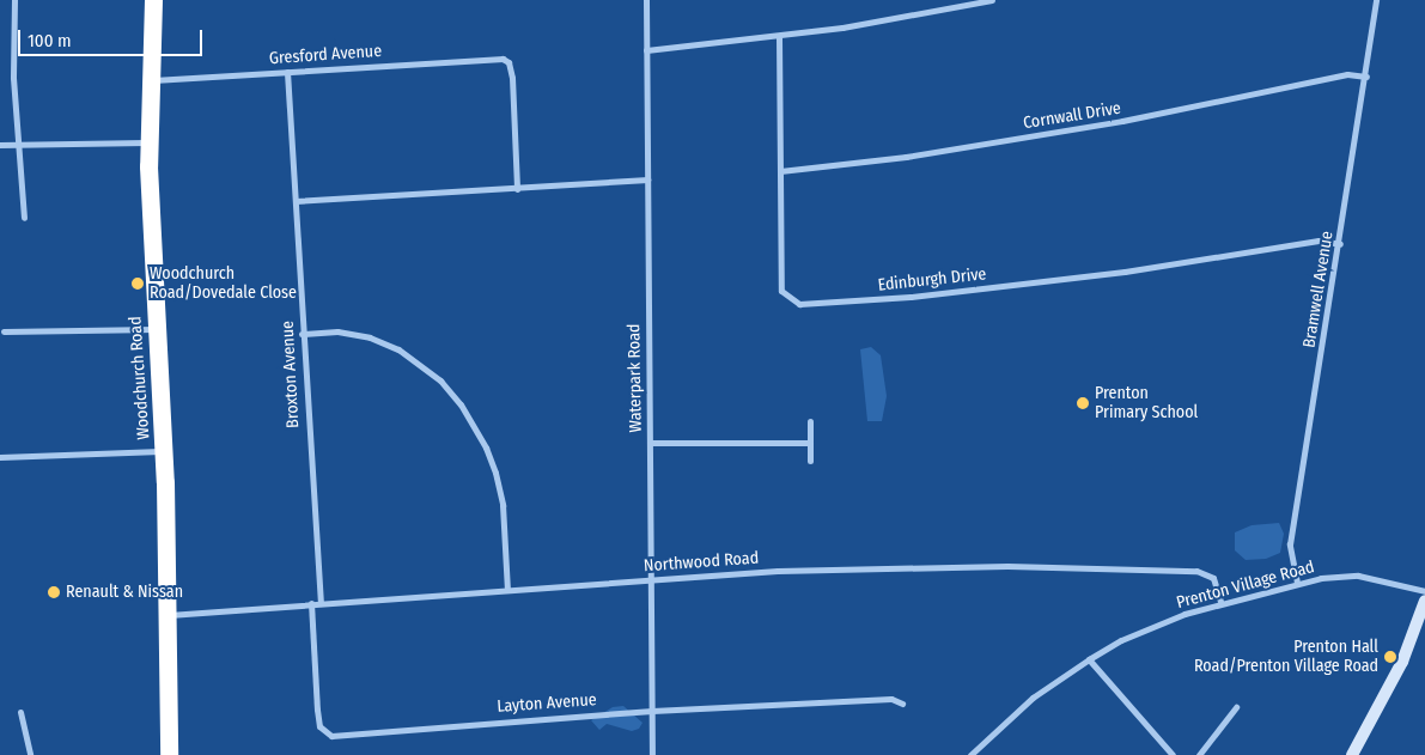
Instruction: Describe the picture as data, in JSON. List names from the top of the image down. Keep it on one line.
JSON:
{"streets":{"highway":["Woodchurch Road"],"street":["Gresford Avenue","Cornwall Drive","Edinburgh Drive","Bramwell Avenue","Broxton Avenue","Waterpark Road","Northwood Road","Prenton Village Road","Layton Avenue"]},"crossings":[["Gresford Avenue","Broxton Avenue"],["Gresford Avenue","Woodchurch Road"],["Cornwall Drive","Edinburgh Drive"],["Cornwall Drive","Bramwell Avenue"],["Edinburgh Drive","Bramwell Avenue"],["Bramwell Avenue","Prenton Village Road"],["Broxton Avenue","Northwood Road"],["Woodchurch Road","Northwood Road"],["Waterpark Road","Northwood Road"],["Waterpark Road","Layton Avenue"],["Northwood Road","Prenton Village Road"],["Northwood Road","Layton Avenue"]],"places":["Woodchurch Road/Dovedale Close","Prenton Primary School","Renault & Nissan","Prenton Hall Road/Prenton Village Road"],"scale_bar":"100 m"}
